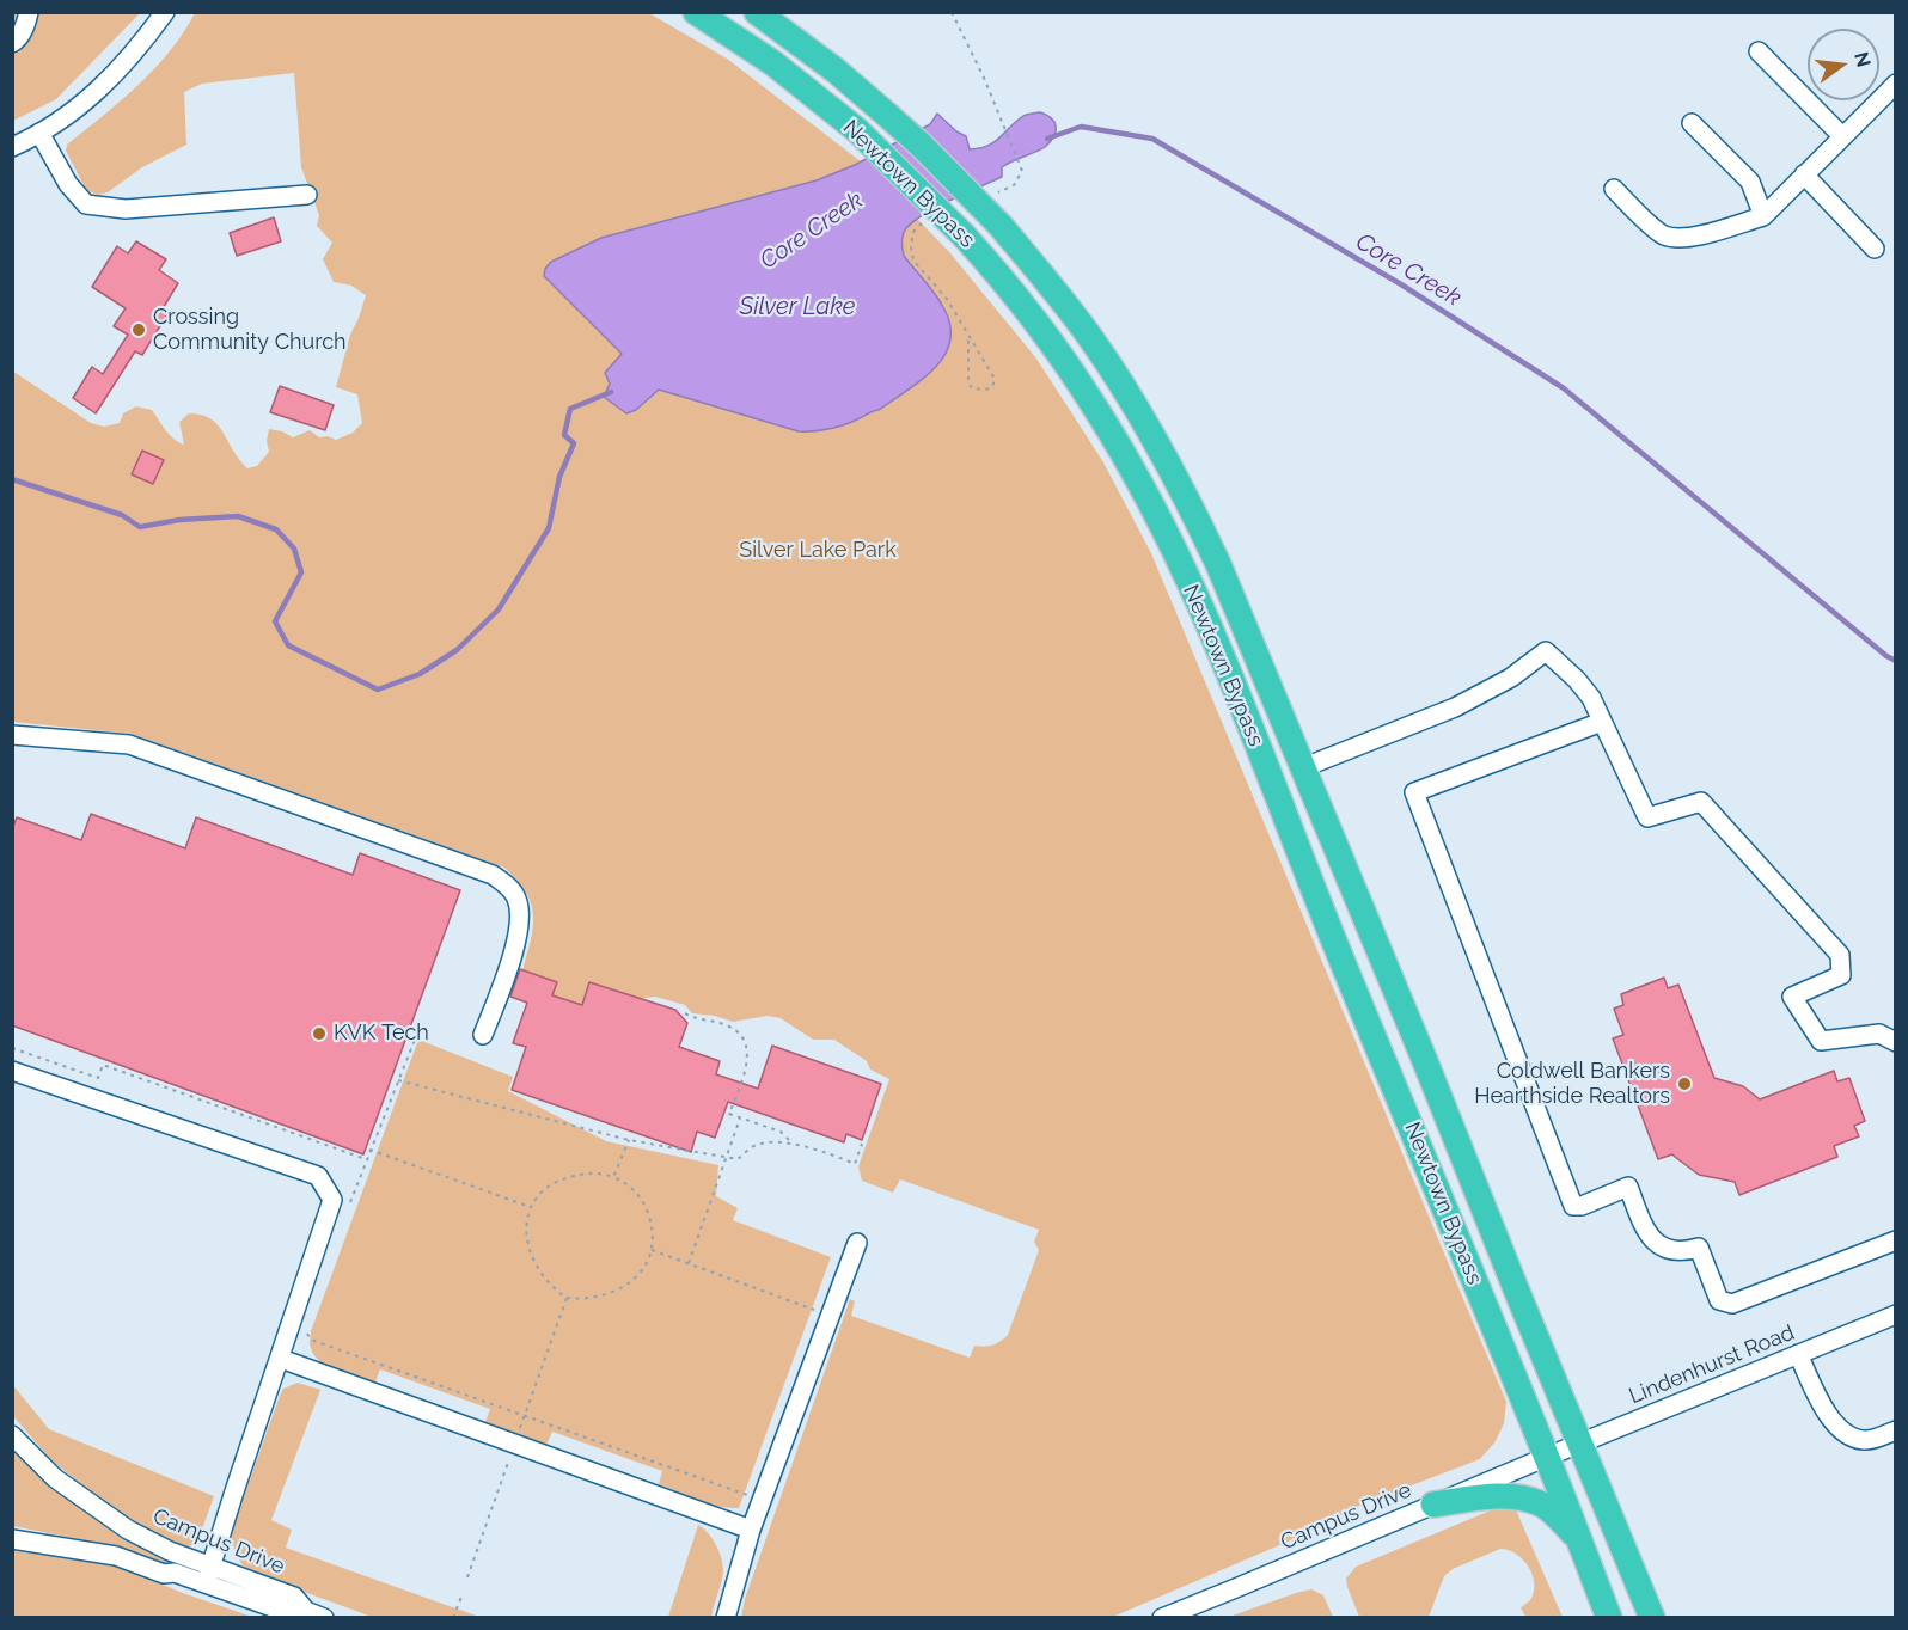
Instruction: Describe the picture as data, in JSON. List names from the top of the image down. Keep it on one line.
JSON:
{"streets":{"highway":["Newtown Bypass"],"street":["Lindenhurst Road","Campus Drive"]},"crossings":[["Newtown Bypass","Lindenhurst Road"],["Newtown Bypass","Campus Drive"],["Lindenhurst Road","Campus Drive"]],"water":["Core Creek","Silver Lake"],"parks":["Silver Lake Park"],"places":["Crossing Community Church","KVK Tech","Coldwell Bankers Hearthside Realtors"],"north":"right"}
